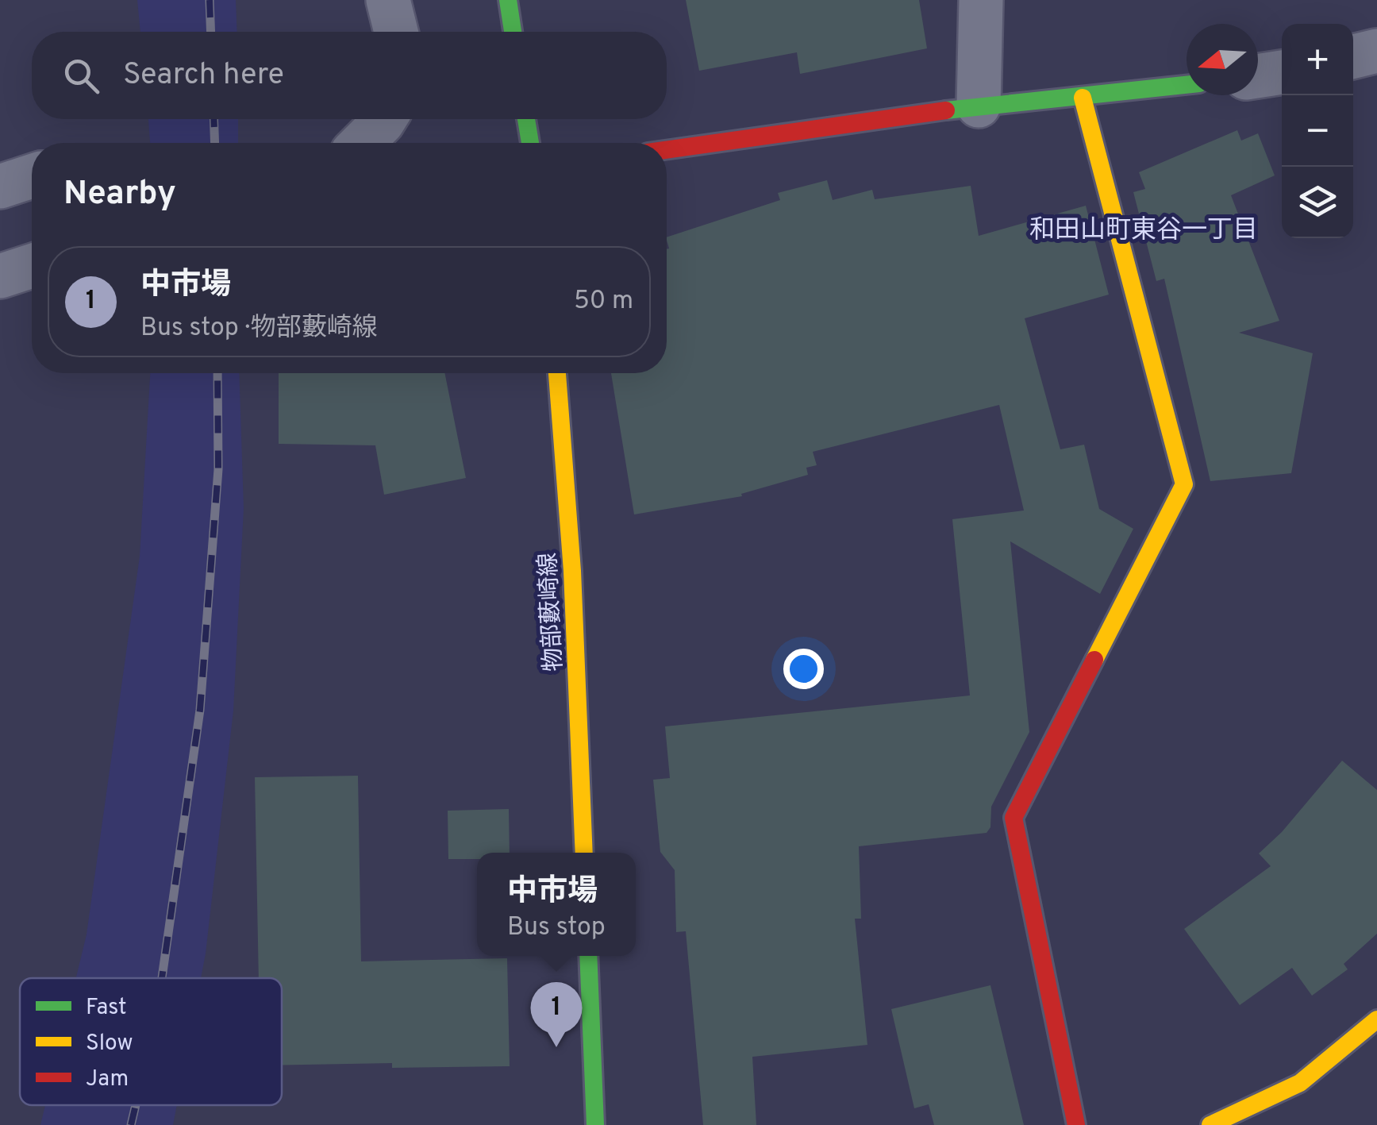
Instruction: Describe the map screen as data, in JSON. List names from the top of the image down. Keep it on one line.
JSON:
{"streets":{"street":["物部藪崎線"]},"districts":["和田山町東谷一丁目"],"legend":["Fast","Slow","Jam"],"north":"left","page":{"map_buttons":["+","−"],"search":"Search here","heading":"Nearby","list":[{"mark":"1","name":"中市場","note":"Bus stop · 物部藪崎線","value":"50 m"}],"popup":["中市場","Bus stop"],"pins":"1"}}
